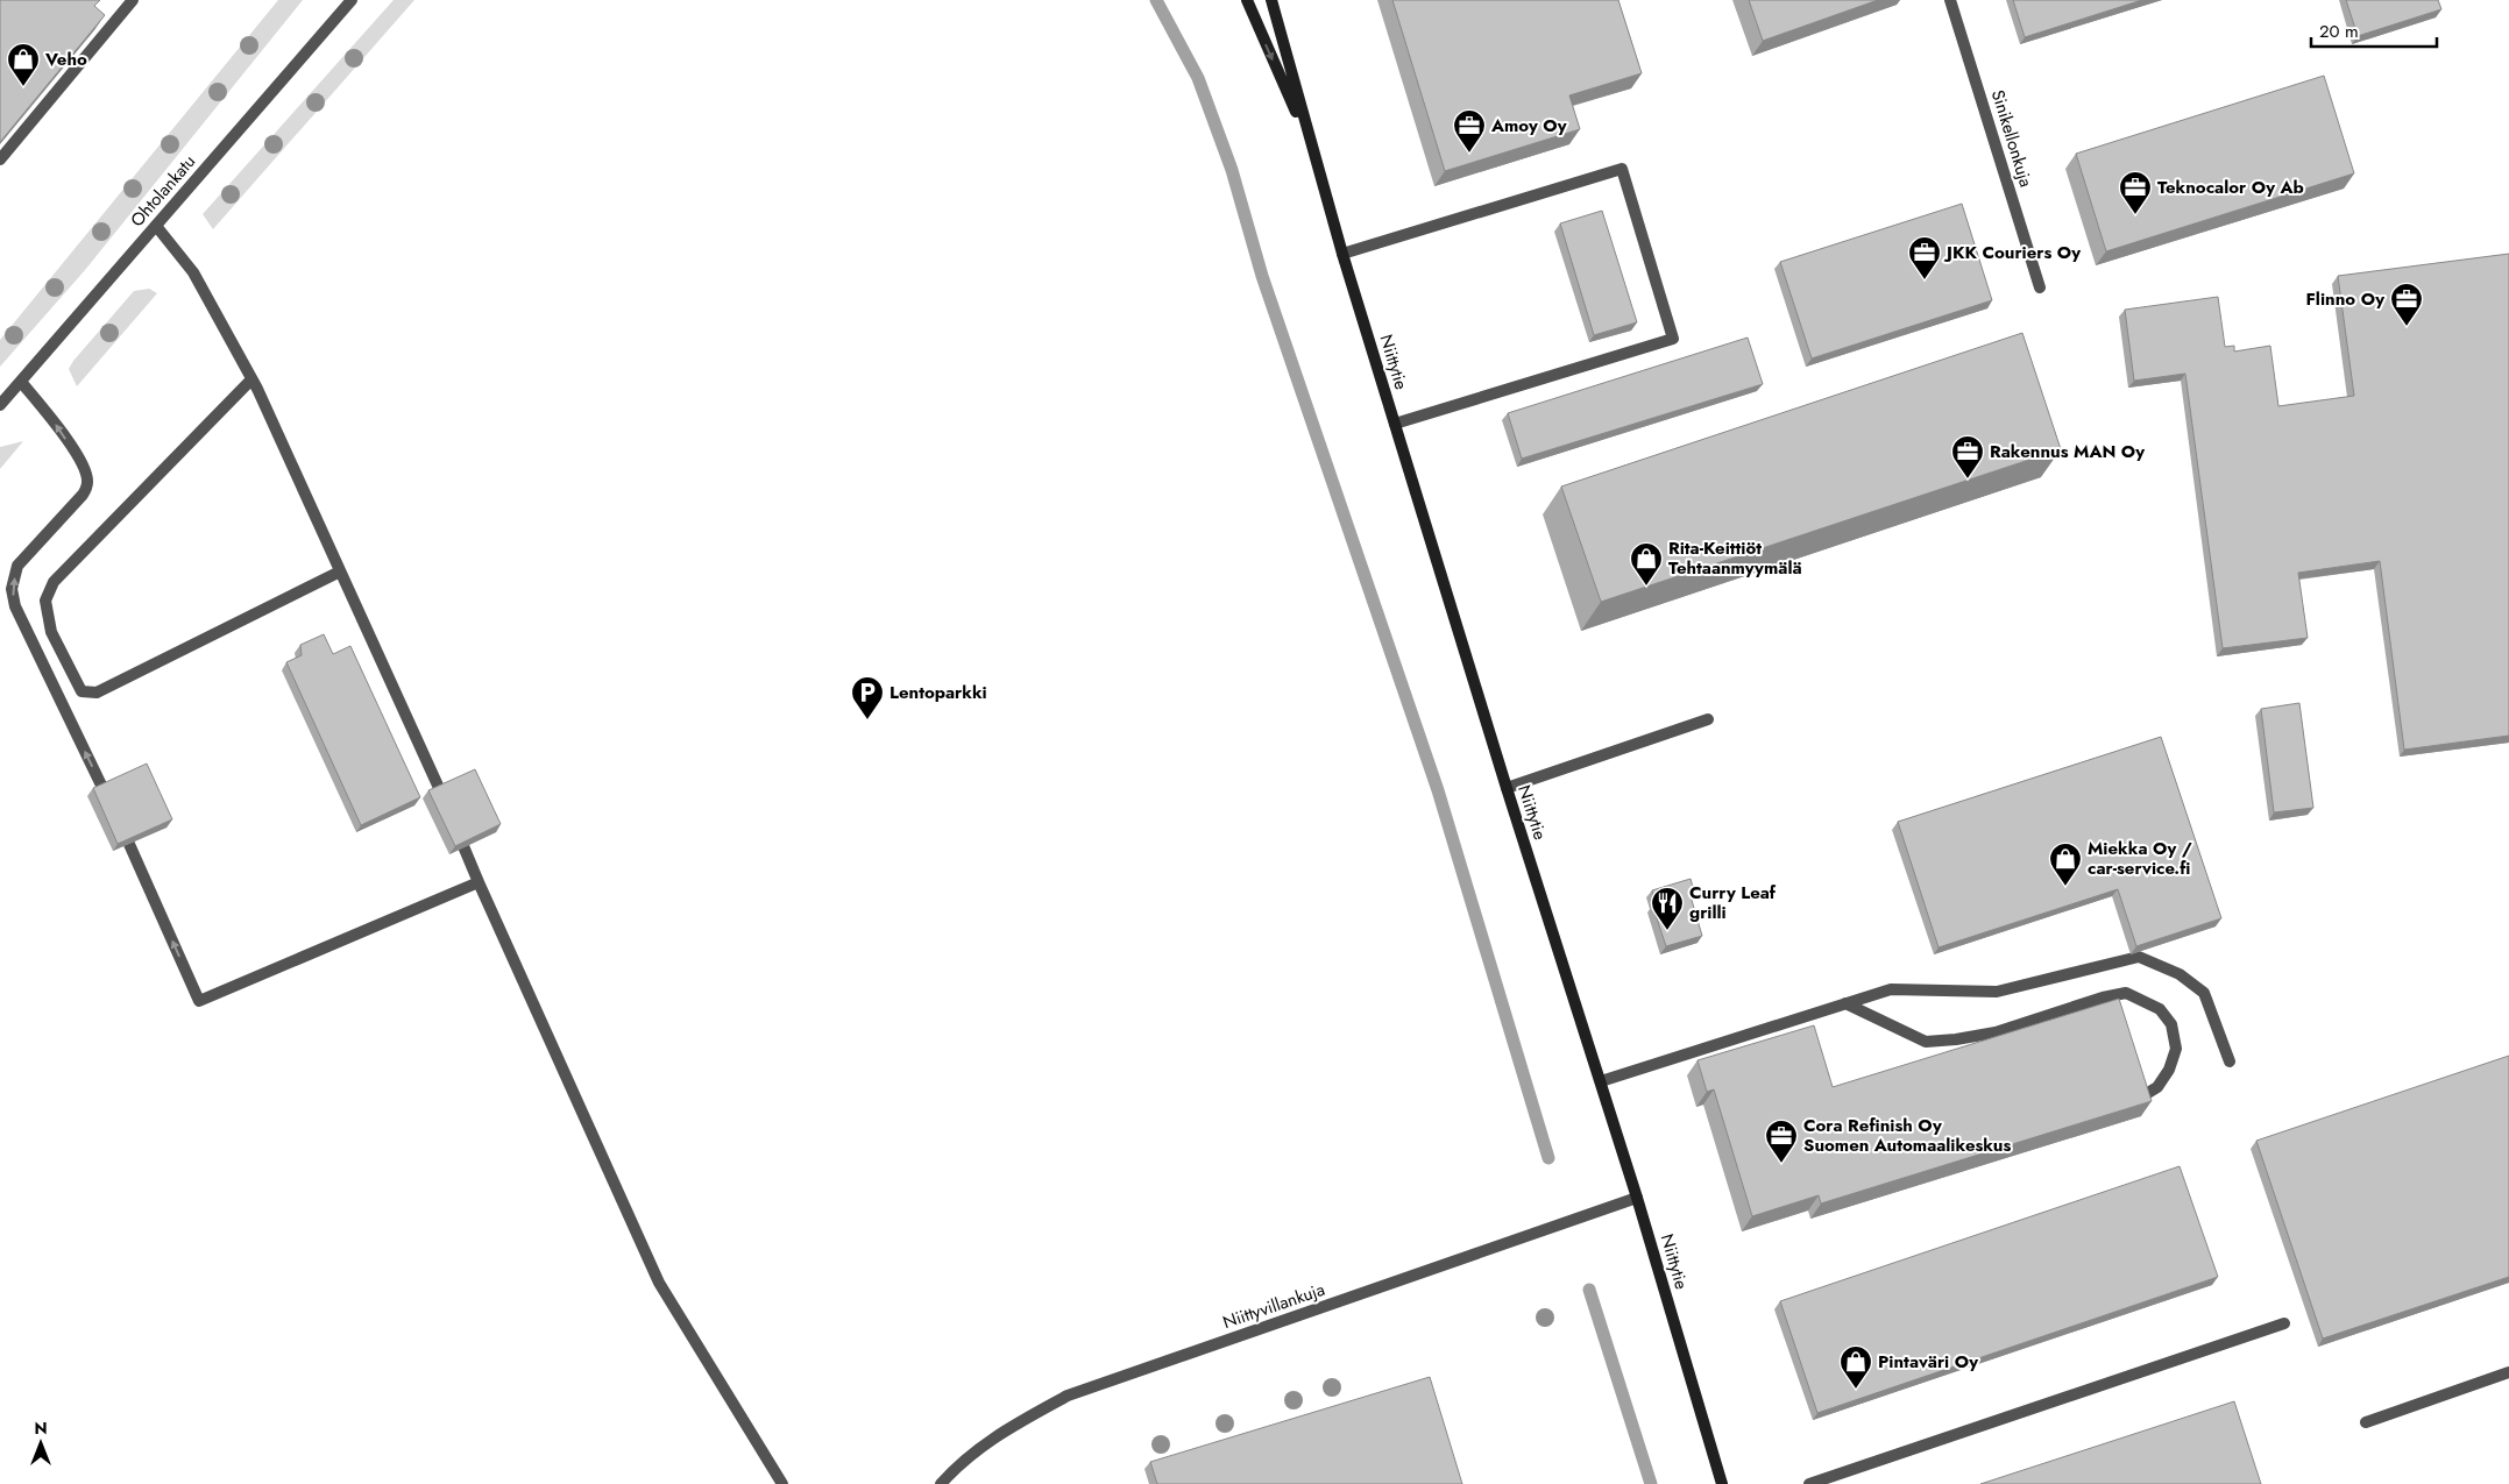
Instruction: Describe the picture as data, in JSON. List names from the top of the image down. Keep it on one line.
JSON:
{"streets":{"main road":["Niittytie"],"street":["Sinikellonkuja","Ohtolankatu","Niittyvillankuja"]},"crossings":[["Niittytie","Niittyvillankuja"]],"places":{"shop":["Veho","Rita-Keittiöt Tehtaanmyymälä","Miekka Oy / car-service.fi","Pintaväri Oy"],"office":["Amoy Oy","Teknocalor Oy Ab","JKK Couriers Oy","Flinno Oy","Rakennus MAN Oy","Cora Refinish Oy Suomen Automaalikeskus"],"parking":["Lentoparkki"],"restaurant":["Curry Leaf grilli"]},"scale_bar":"20 m","north":"top"}
